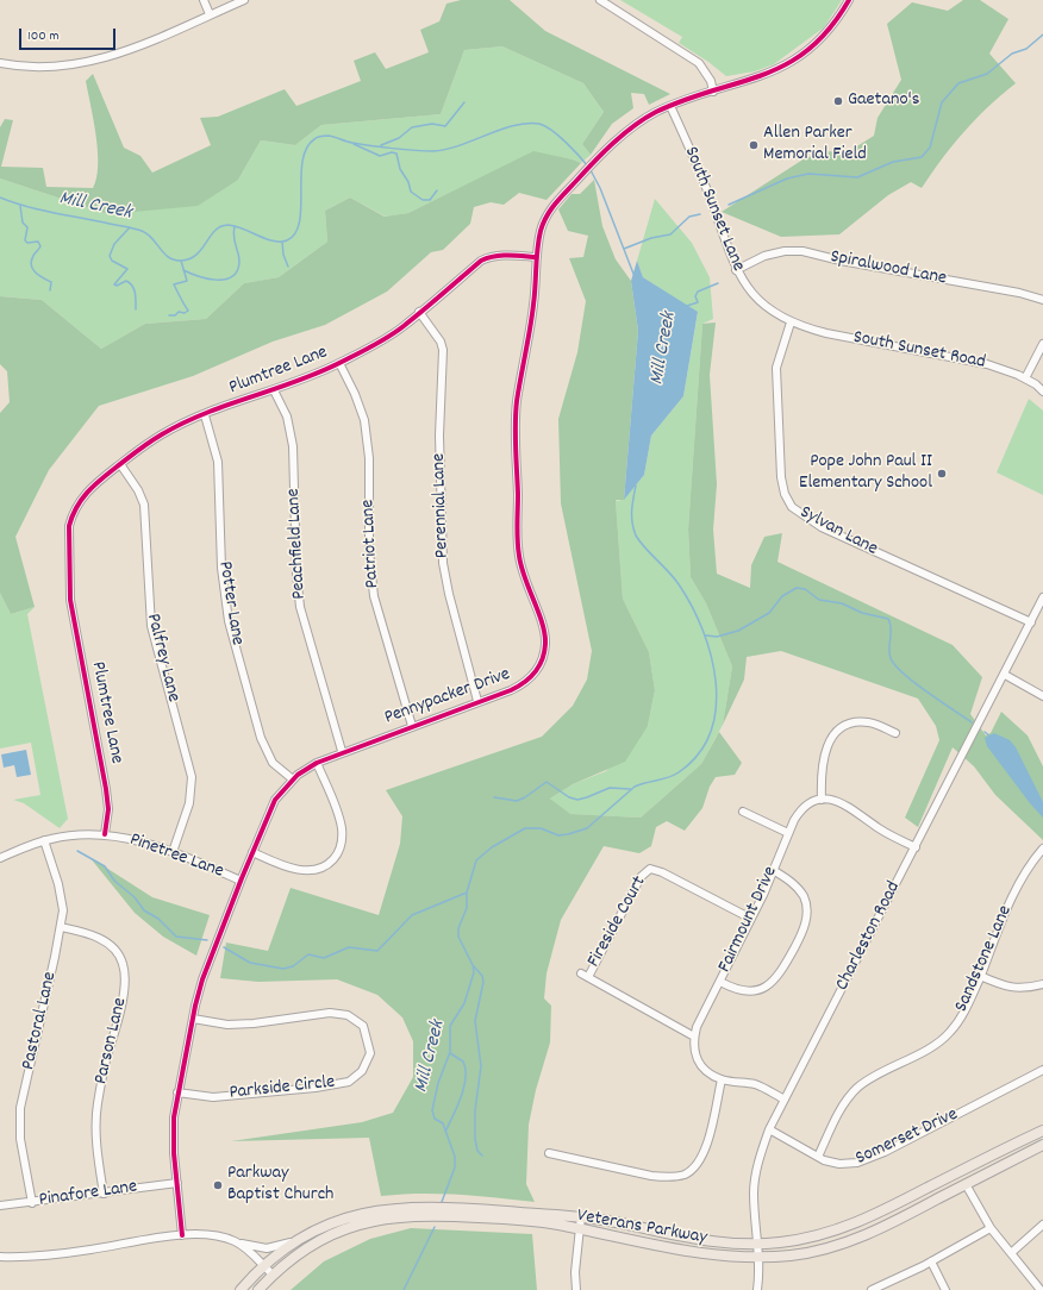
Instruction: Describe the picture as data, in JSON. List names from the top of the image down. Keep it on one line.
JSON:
{"streets":{"main road":["Veterans Parkway"],"street":["South Sunset Lane","Spiralwood Lane","South Sunset Road","Plumtree Lane","Perennial Lane","Sylvan Lane","Peachfield Lane","Patriot Lane","Potter Lane","Palfrey Lane","Pennypacker Drive","Pinetree Lane","Fairmount Drive","Fireside Court","Charleston Road","Sandstone Lane","Pastoral Lane","Parson Lane","Parkside Circle","Somerset Drive","Pinafore Lane"]},"crossings":[["South Sunset Lane","Spiralwood Lane"],["South Sunset Lane","South Sunset Road"],["South Sunset Lane","Sylvan Lane"],["South Sunset Lane","Pennypacker Drive"],["South Sunset Road","Sylvan Lane"],["Plumtree Lane","Perennial Lane"],["Plumtree Lane","Peachfield Lane"],["Plumtree Lane","Patriot Lane"],["Plumtree Lane","Potter Lane"],["Plumtree Lane","Palfrey Lane"],["Plumtree Lane","Pennypacker Drive"],["Plumtree Lane","Pinetree Lane"],["Perennial Lane","Pennypacker Drive"],["Sylvan Lane","Charleston Road"],["Peachfield Lane","Pennypacker Drive"],["Patriot Lane","Pennypacker Drive"],["Potter Lane","Pennypacker Drive"],["Palfrey Lane","Pinetree Lane"],["Pennypacker Drive","Pinetree Lane"],["Pennypacker Drive","Parkside Circle"],["Pennypacker Drive","Pinafore Lane"],["Pinetree Lane","Pastoral Lane"],["Fairmount Drive","Fireside Court"],["Fairmount Drive","Charleston Road"],["Charleston Road","Somerset Drive"],["Charleston Road","Veterans Parkway"],["Sandstone Lane","Somerset Drive"],["Pastoral Lane","Parson Lane"],["Pastoral Lane","Pinafore Lane"],["Parson Lane","Pinafore Lane"]],"water":["Mill Creek"],"places":["Gaetano's","Allen Parker Memorial Field","Pope John Paul II Elementary School","Parkway Baptist Church"],"scale_bar":"100 m"}
